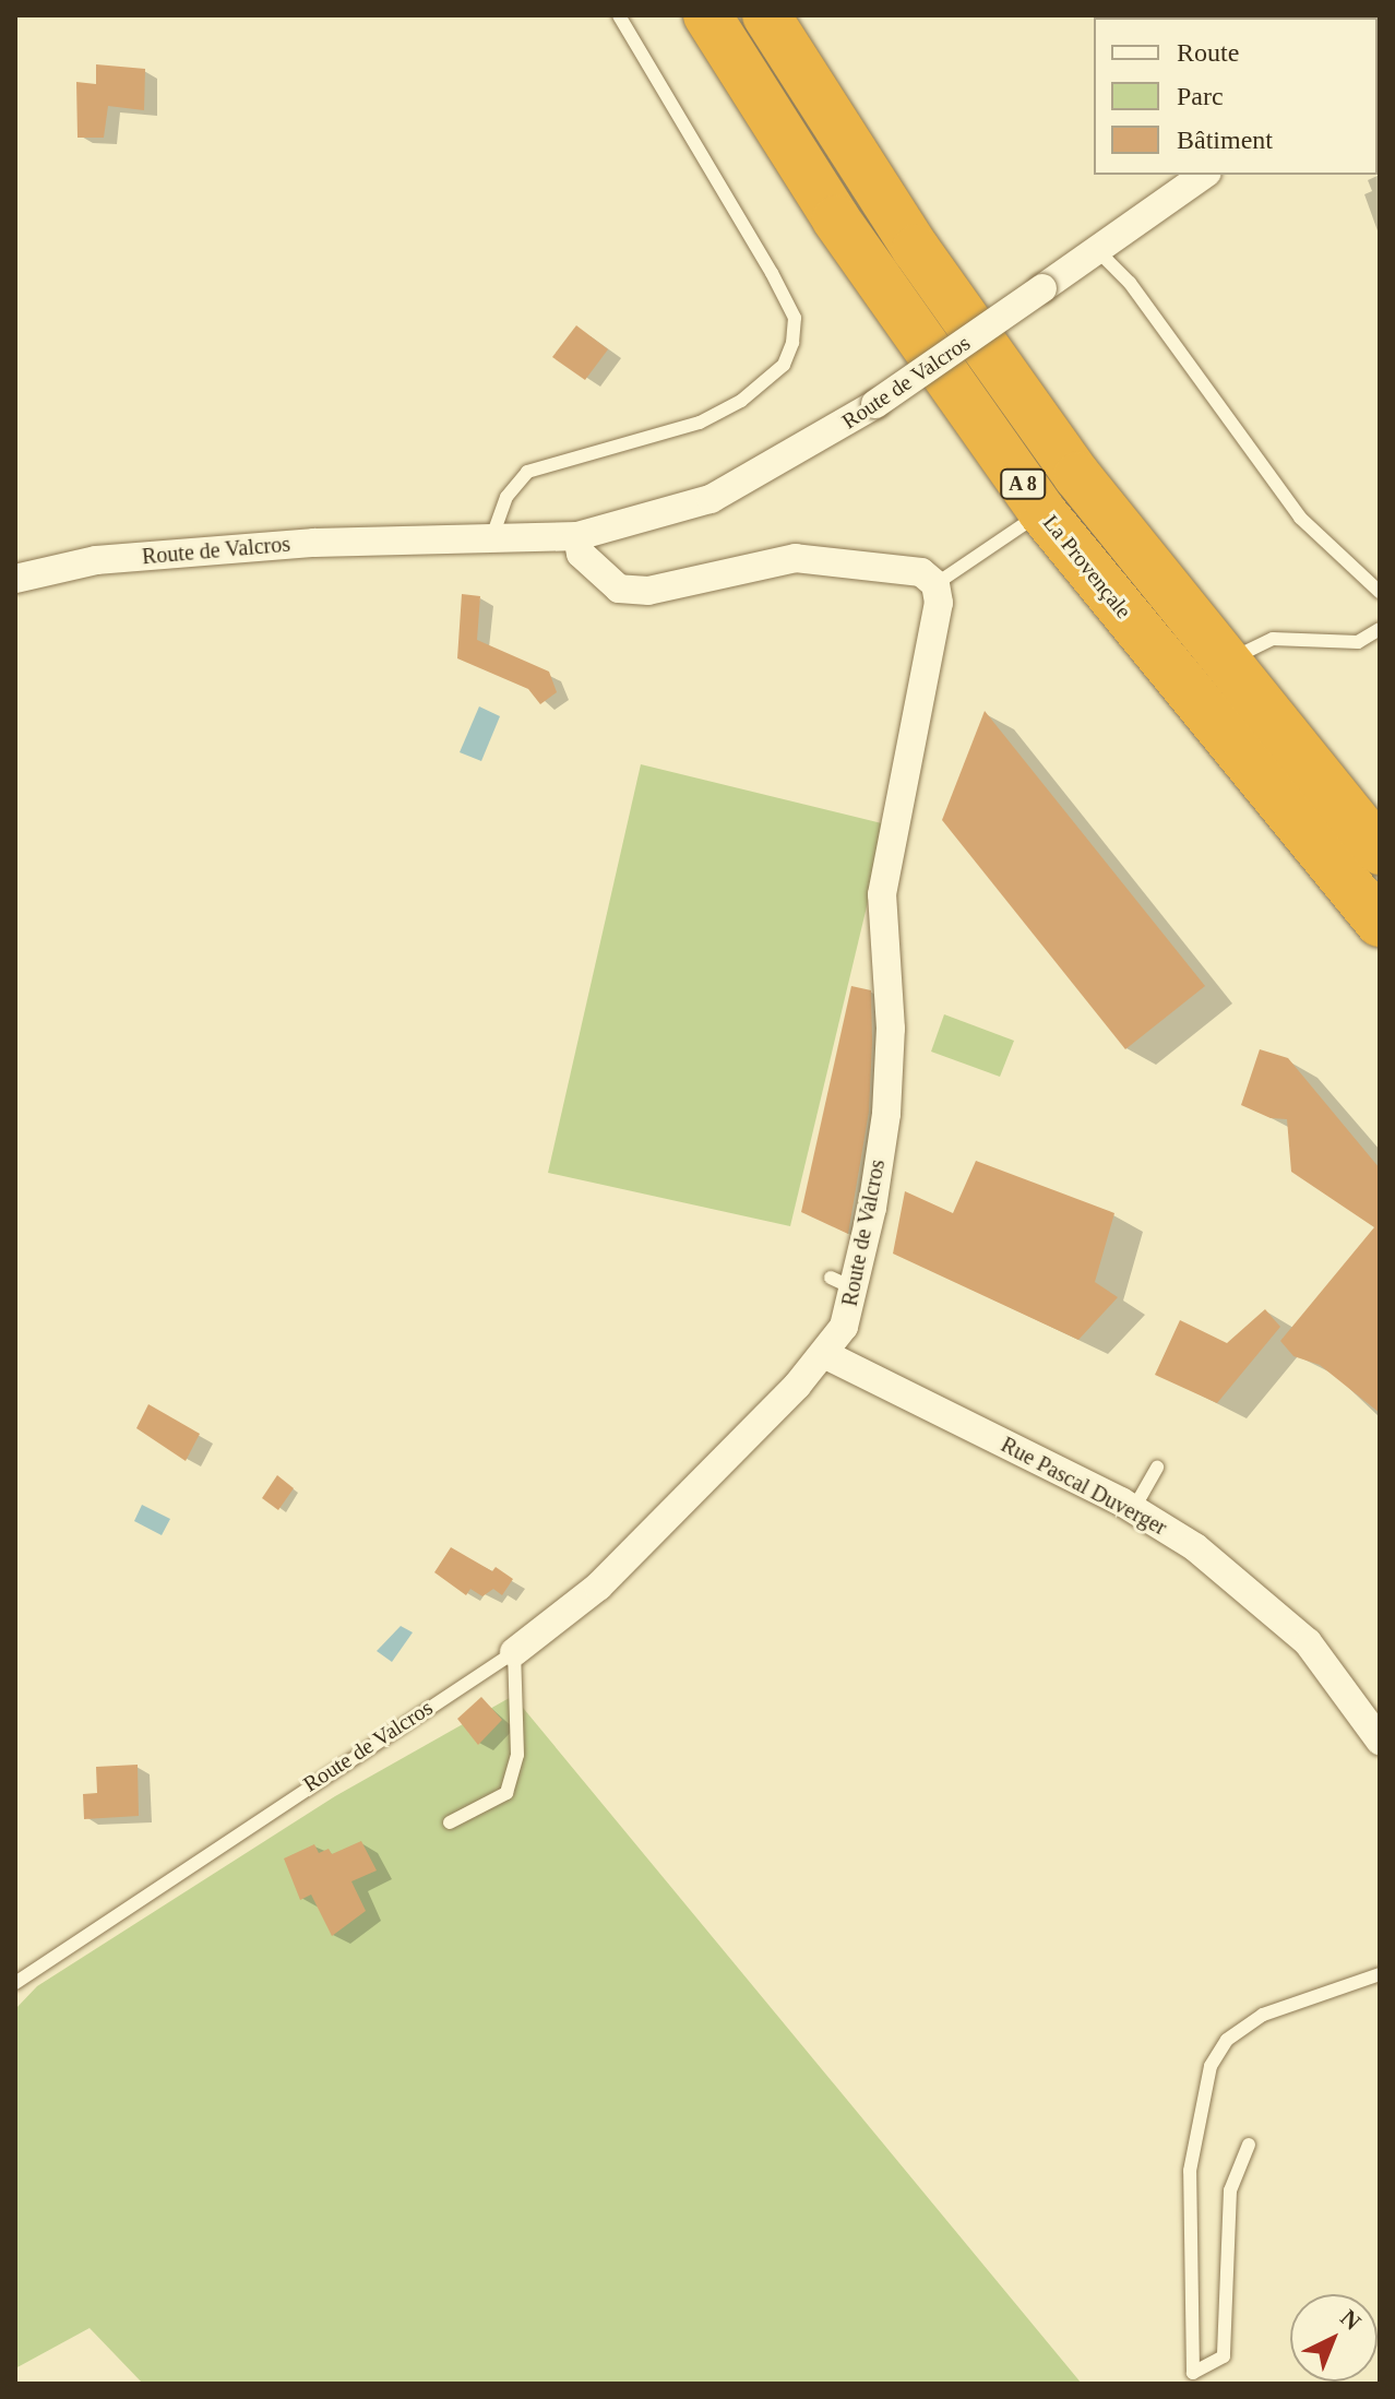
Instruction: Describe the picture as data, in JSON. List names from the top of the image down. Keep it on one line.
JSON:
{"streets":{"highway":["A 8","La Provençale"],"street":["Route de Valcros","Rue Pascal Duverger"]},"crossings":[["Route de Valcros","Rue Pascal Duverger"]],"legend":["Route","Parc","Bâtiment"],"north":"top right"}
